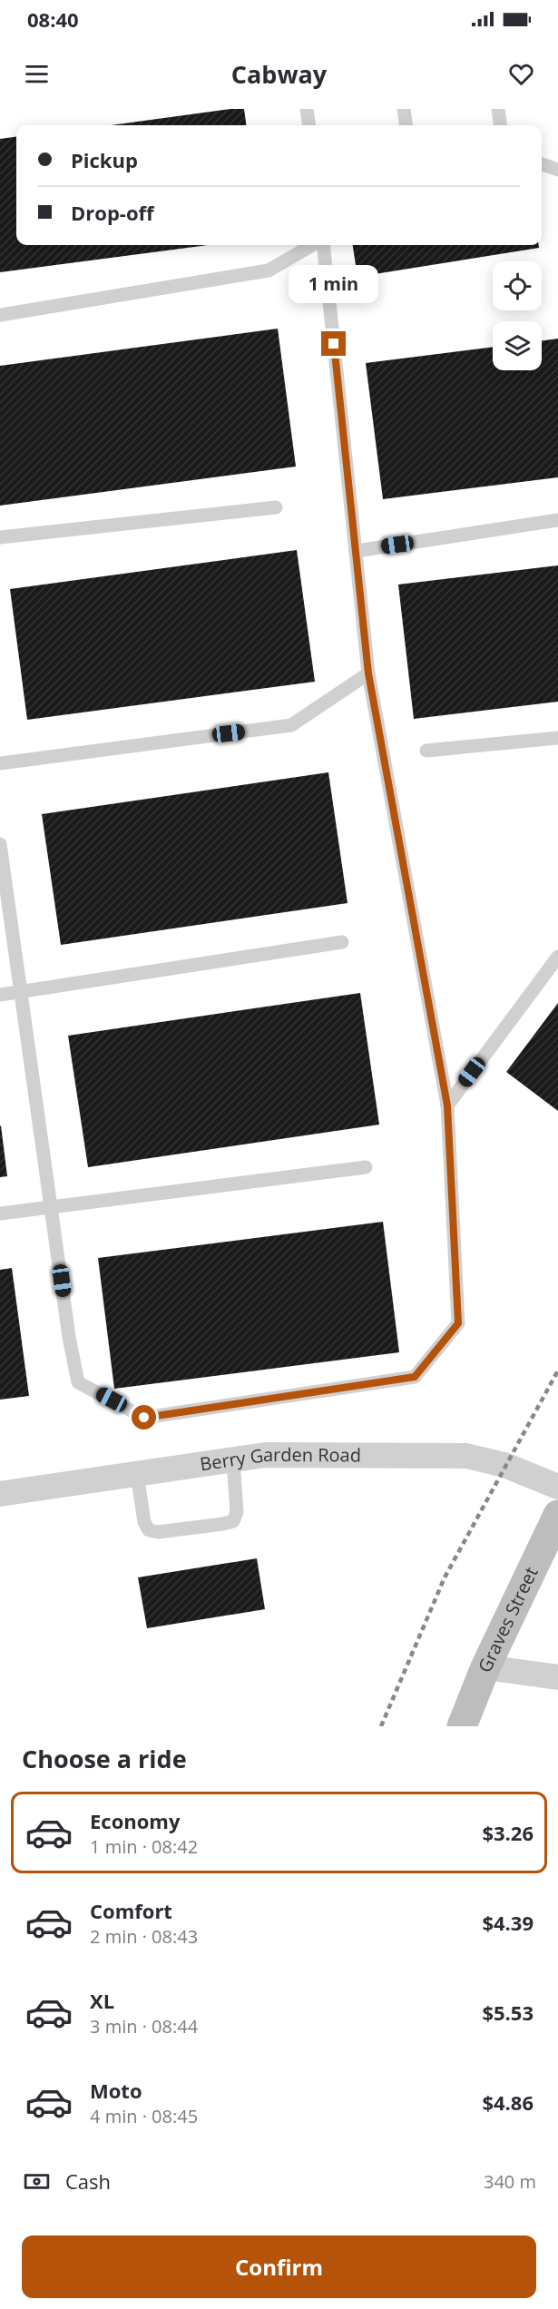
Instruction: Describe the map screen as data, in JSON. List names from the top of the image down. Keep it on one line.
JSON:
{"streets":{"street":["Berry Garden Road","Graves Street"]},"page":{"status":"08:40","header":"Cabway","banner":["Pickup","Drop-off"],"bubble":"1 min","heading":"Choose a ride","list":[{"name":"Economy","note":"1 min · 08:42","value":"$3.26"},{"name":"Comfort","note":"2 min · 08:43","value":"$4.39"},{"name":"XL","note":"3 min · 08:44","value":"$5.53"},{"name":"Moto","note":"4 min · 08:45","value":"$4.86"}],"pay":["Cash","340 m"],"buttons":"Confirm"}}
